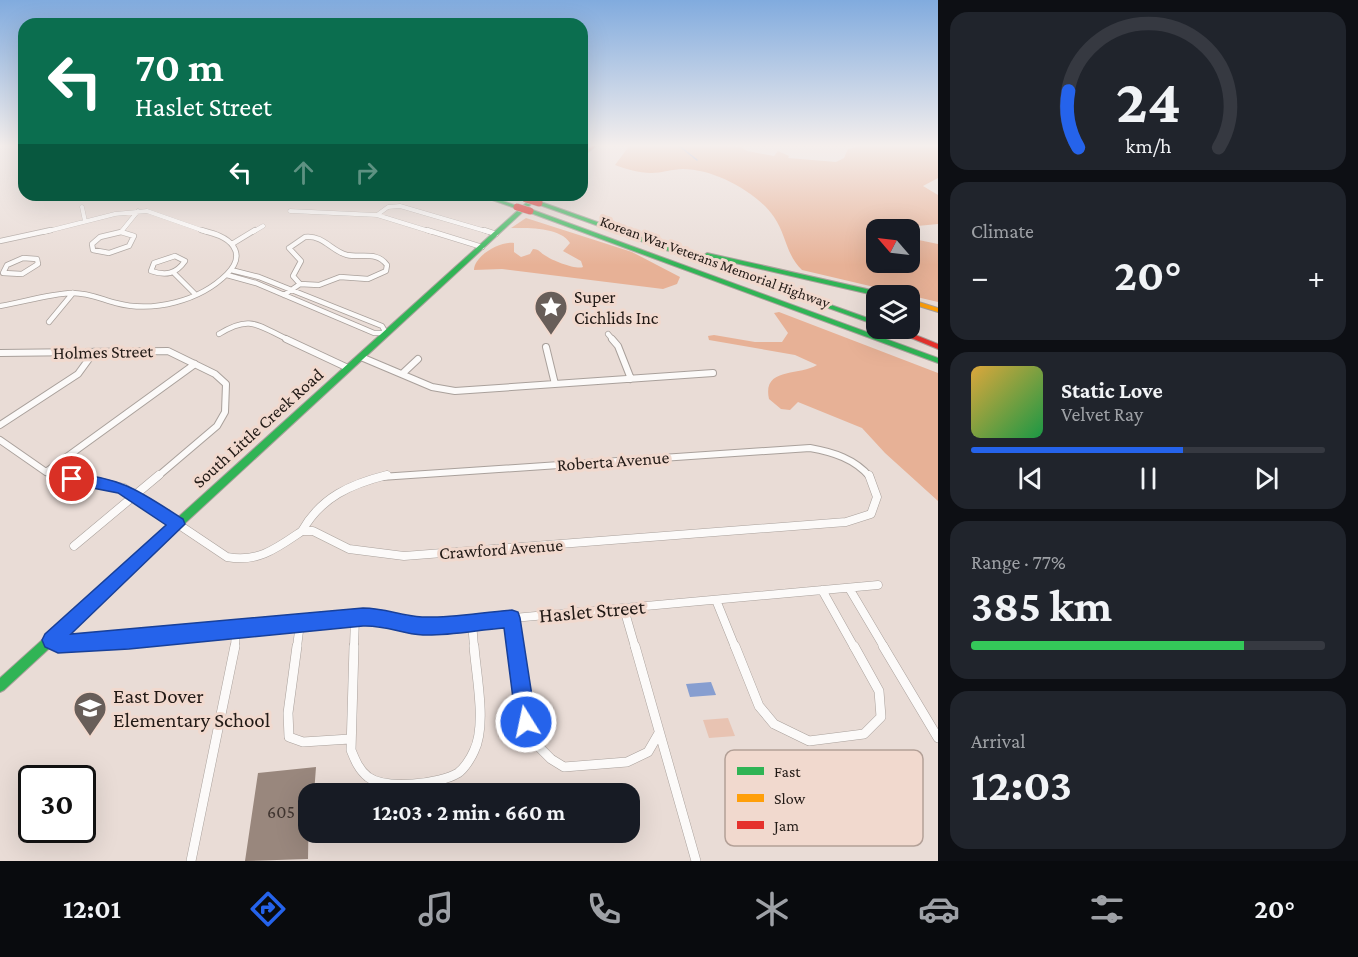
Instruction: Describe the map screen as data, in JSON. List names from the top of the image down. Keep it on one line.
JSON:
{"streets":{"main road":["Korean War Veterans Memorial Highway","South Little Creek Road"],"street":["Holmes Street","Roberta Avenue","Crawford Avenue","Haslet Street"]},"crossings":[["South Little Creek Road","Haslet Street"],["Roberta Avenue","Crawford Avenue"]],"places":{"place":["Super Cichlids Inc"],"school or university":["East Dover Elementary School"]},"house_numbers":["605"],"legend":["Fast","Slow","Jam"],"north":"top left","page":{"turn":["70 m","Haslet Street"],"tile":["Climate",["Range · 77%","385 km"],["Arrival","12:03"]],"heat":["−","20°","+"],"song":["Static Love","Velvet Ray"],"limit":"30","trip":"12:03 · 2 min · 660 m","tabs":["12:01","20°"],"gauge":["24","km/h"]}}
